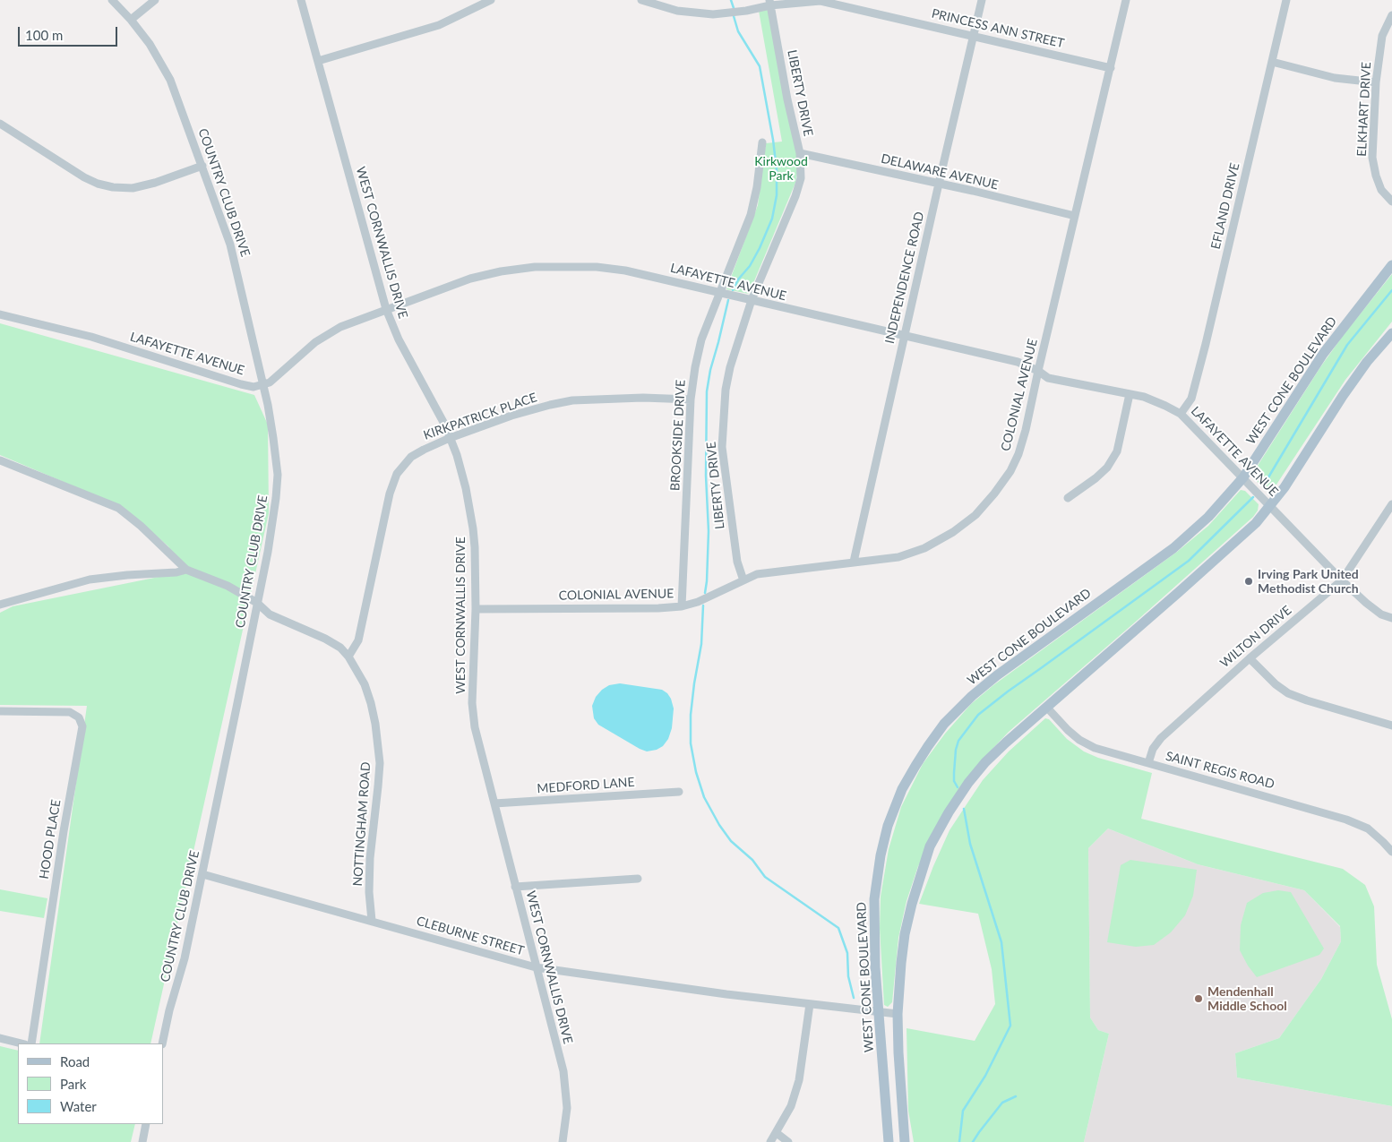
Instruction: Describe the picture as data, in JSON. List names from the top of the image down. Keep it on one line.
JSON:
{"streets":{"main road":["WEST CONE BOULEVARD"],"street":["PRINCESS ANN STREET","LIBERTY DRIVE","ELKHART DRIVE","DELAWARE AVENUE","COUNTRY CLUB DRIVE","EFLAND DRIVE","WEST CORNWALLIS DRIVE","INDEPENDENCE ROAD","LAFAYETTE AVENUE","COLONIAL AVENUE","KIRKPATRICK PLACE","BROOKSIDE DRIVE","WILTON DRIVE","SAINT REGIS ROAD","MEDFORD LANE","NOTTINGHAM ROAD","HOOD PLACE","CLEBURNE STREET"]},"crossings":[["PRINCESS ANN STREET","LIBERTY DRIVE"],["PRINCESS ANN STREET","INDEPENDENCE ROAD"],["PRINCESS ANN STREET","COLONIAL AVENUE"],["LIBERTY DRIVE","DELAWARE AVENUE"],["LIBERTY DRIVE","LAFAYETTE AVENUE"],["LIBERTY DRIVE","COLONIAL AVENUE"],["DELAWARE AVENUE","INDEPENDENCE ROAD"],["DELAWARE AVENUE","COLONIAL AVENUE"],["COUNTRY CLUB DRIVE","LAFAYETTE AVENUE"],["COUNTRY CLUB DRIVE","NOTTINGHAM ROAD"],["COUNTRY CLUB DRIVE","CLEBURNE STREET"],["EFLAND DRIVE","LAFAYETTE AVENUE"],["WEST CORNWALLIS DRIVE","LAFAYETTE AVENUE"],["WEST CORNWALLIS DRIVE","COLONIAL AVENUE"],["WEST CORNWALLIS DRIVE","KIRKPATRICK PLACE"],["WEST CORNWALLIS DRIVE","MEDFORD LANE"],["WEST CORNWALLIS DRIVE","CLEBURNE STREET"],["INDEPENDENCE ROAD","LAFAYETTE AVENUE"],["INDEPENDENCE ROAD","COLONIAL AVENUE"],["LAFAYETTE AVENUE","WEST CONE BOULEVARD"],["LAFAYETTE AVENUE","COLONIAL AVENUE"],["LAFAYETTE AVENUE","BROOKSIDE DRIVE"],["LAFAYETTE AVENUE","WILTON DRIVE"],["WEST CONE BOULEVARD","CLEBURNE STREET"],["COLONIAL AVENUE","BROOKSIDE DRIVE"],["KIRKPATRICK PLACE","BROOKSIDE DRIVE"],["KIRKPATRICK PLACE","NOTTINGHAM ROAD"],["WILTON DRIVE","SAINT REGIS ROAD"],["NOTTINGHAM ROAD","CLEBURNE STREET"]],"parks":["Kirkwood Park"],"places":["Irving Park United Methodist Church","Mendenhall Middle School"],"legend":["Road","Park","Water"],"scale_bar":"100 m"}
